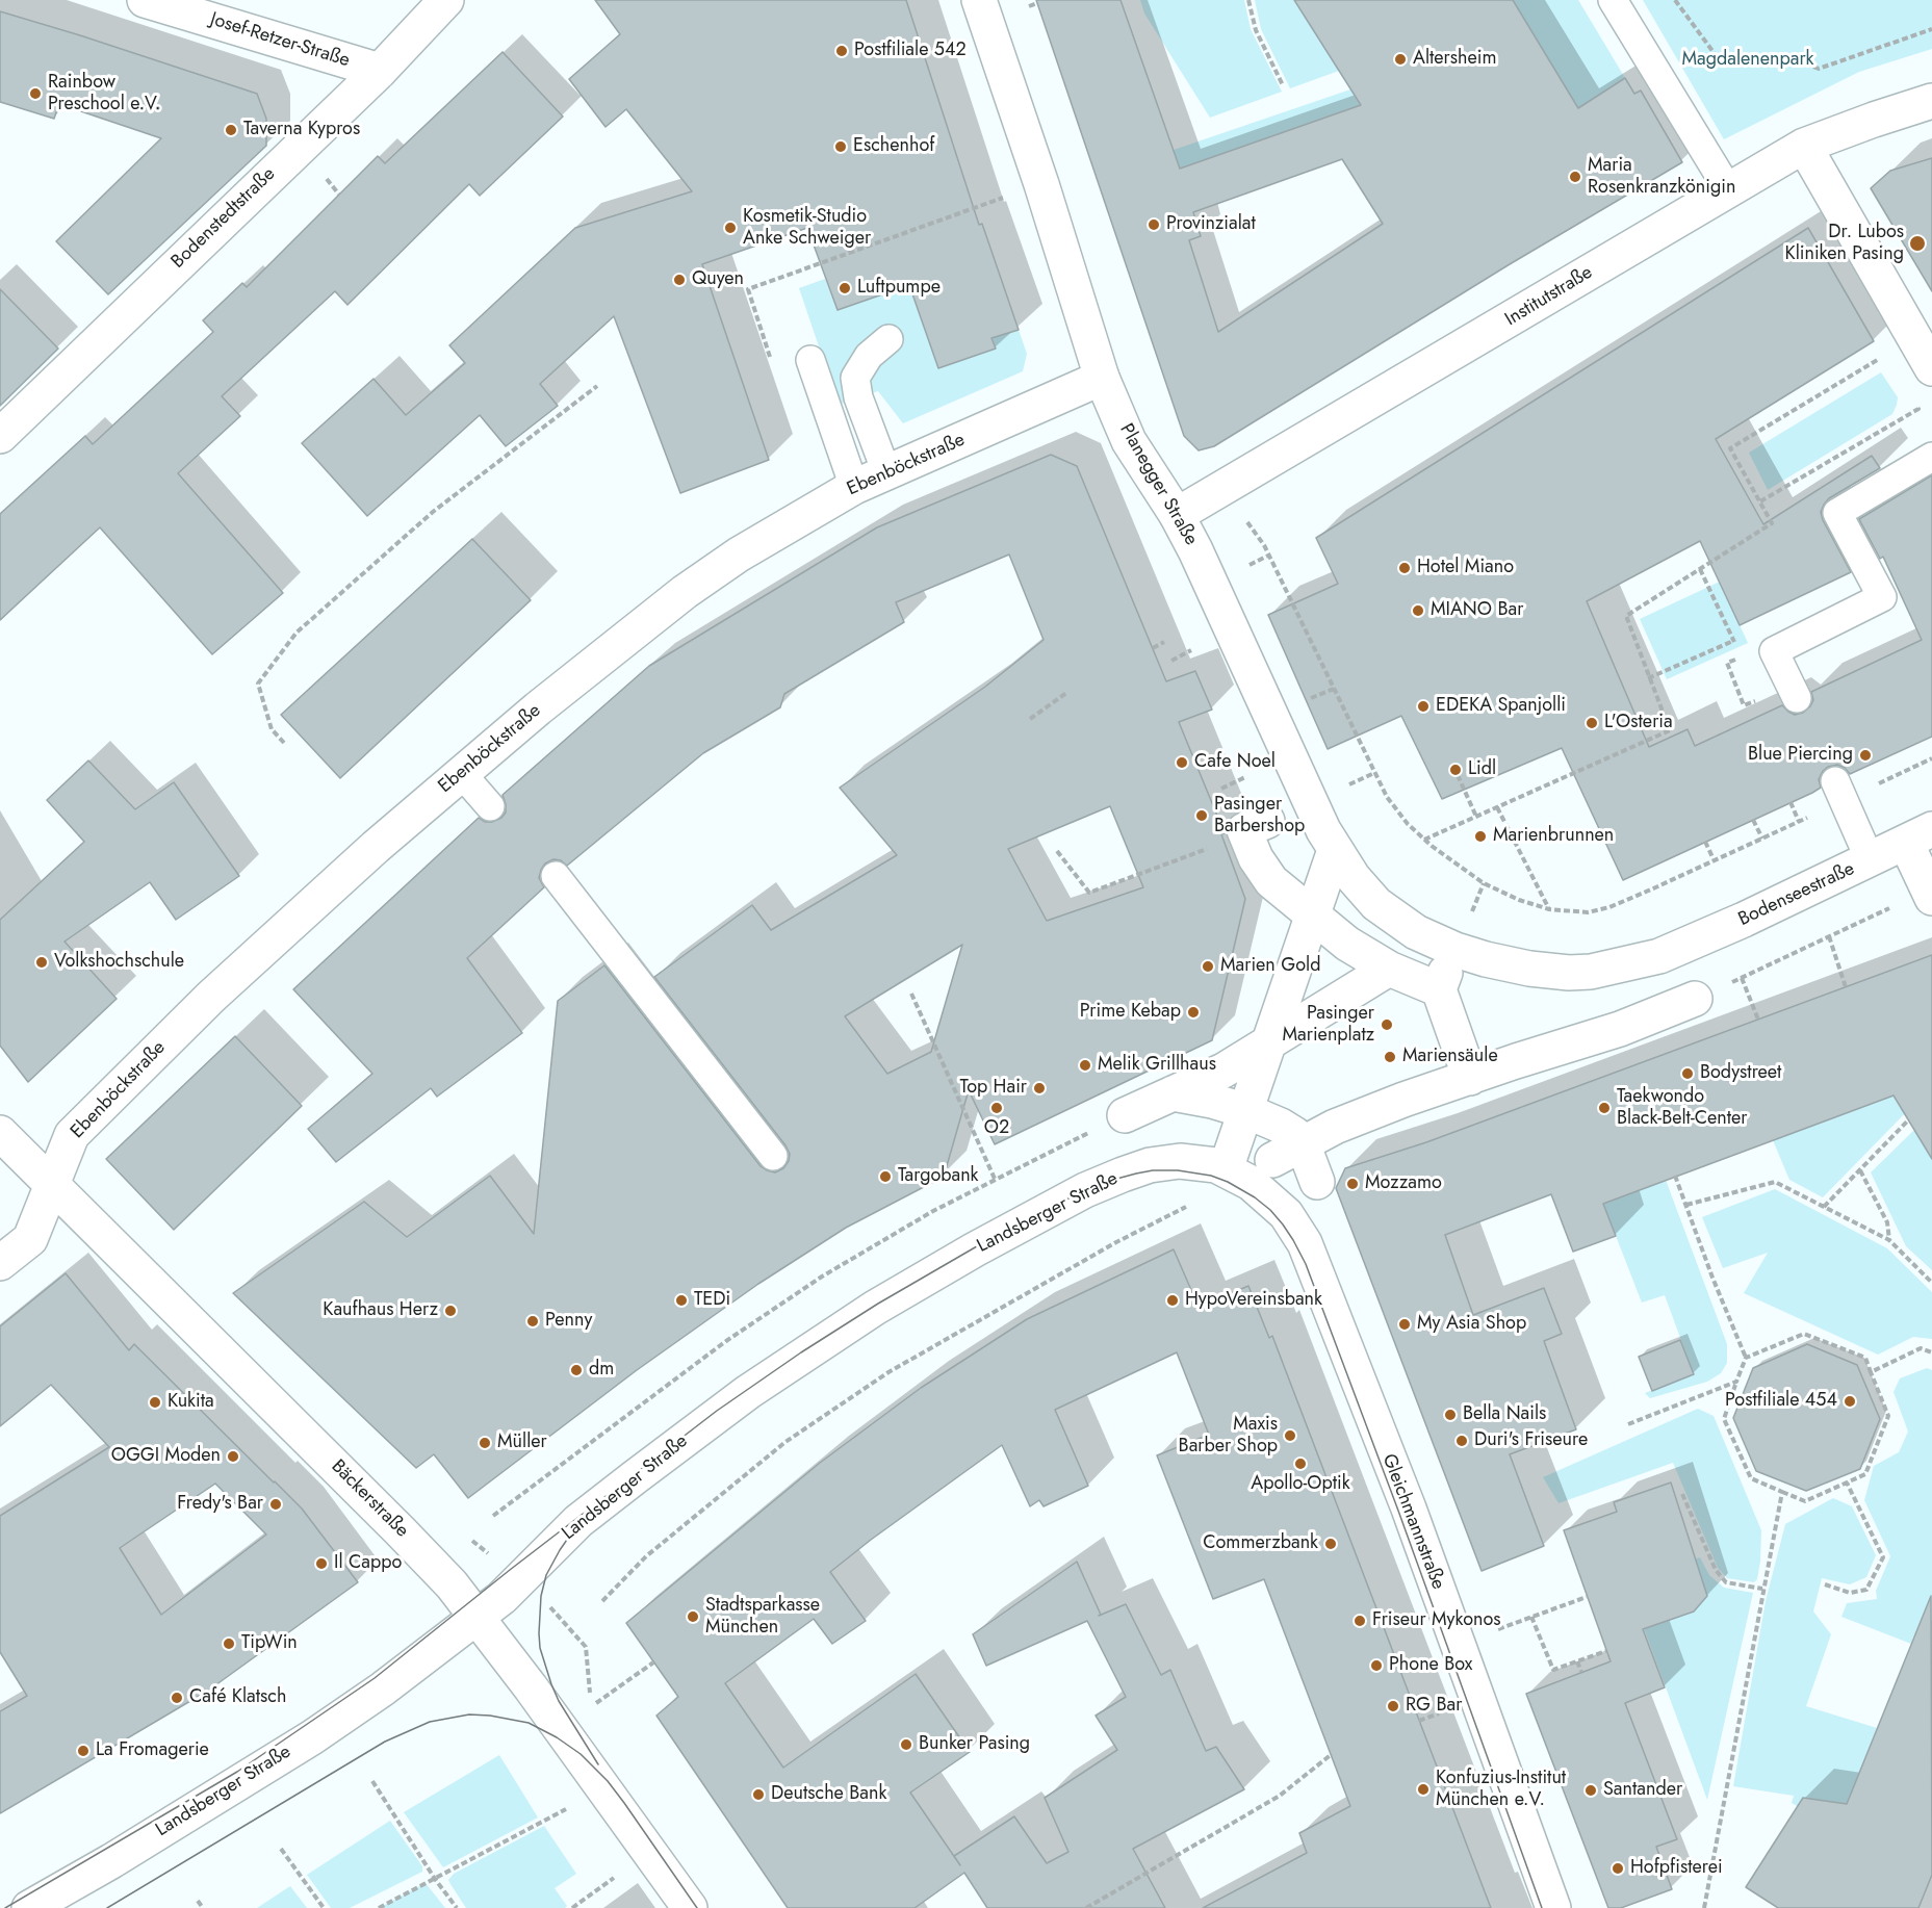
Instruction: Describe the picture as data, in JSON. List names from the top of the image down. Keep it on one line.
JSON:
{"streets":{"street":["Josef-Retzer-Straße","Bodenstedtstraße","Institutstraße","Ebenböckstraße","Planegger Straße","Bodenseestraße","Landsberger Straße","Bäckerstraße","Gleichmannstraße"]},"crossings":[["Josef-Retzer-Straße","Bodenstedtstraße"],["Institutstraße","Planegger Straße"],["Ebenböckstraße","Planegger Straße"],["Ebenböckstraße","Bäckerstraße"],["Planegger Straße","Bodenseestraße"],["Landsberger Straße","Bäckerstraße"],["Landsberger Straße","Gleichmannstraße"]],"parks":["Magdalenenpark"],"places":["Postfiliale 542","Altersheim","Rainbow Preschool e.V.","Taverna Kypros","Eschenhof","Maria Rosenkranzkönigin","Provinzialat","Kosmetik-Studio Anke Schweiger","Dr. Lubos Kliniken Pasing","Quyen","Luftpumpe","Hotel Miano","MIANO Bar","EDEKA Spanjolli","L'Osteria","Blue Piercing","Cafe Noel","Lidl","Pasinger Barbershop","Marienbrunnen","Volkshochschule","Marien Gold","Prime Kebap","Pasinger Marienplatz","Mariensäule","Melik Grillhaus","Bodystreet","Top Hair","O2","Taekwondo Black-Belt-Center","Targobank","Mozzamo","TEDi","HypoVereinsbank","Kaufhaus Herz","Penny","My Asia Shop","dm","Postfiliale 454","Kukita","Bella Nails","Maxis Barber Shop","Duri's Friseure","Müller","OGGI Moden","Apollo-Optik","Fredy's Bar","Commerzbank","Il Cappo","Stadtsparkasse München","Friseur Mykonos","TipWin","Phone Box","Café Klatsch","RG Bar","Bunker Pasing","La Fromagerie","Konfuzius-Institut München e.V.","Santander","Deutsche Bank","Hofpfisterei"]}
